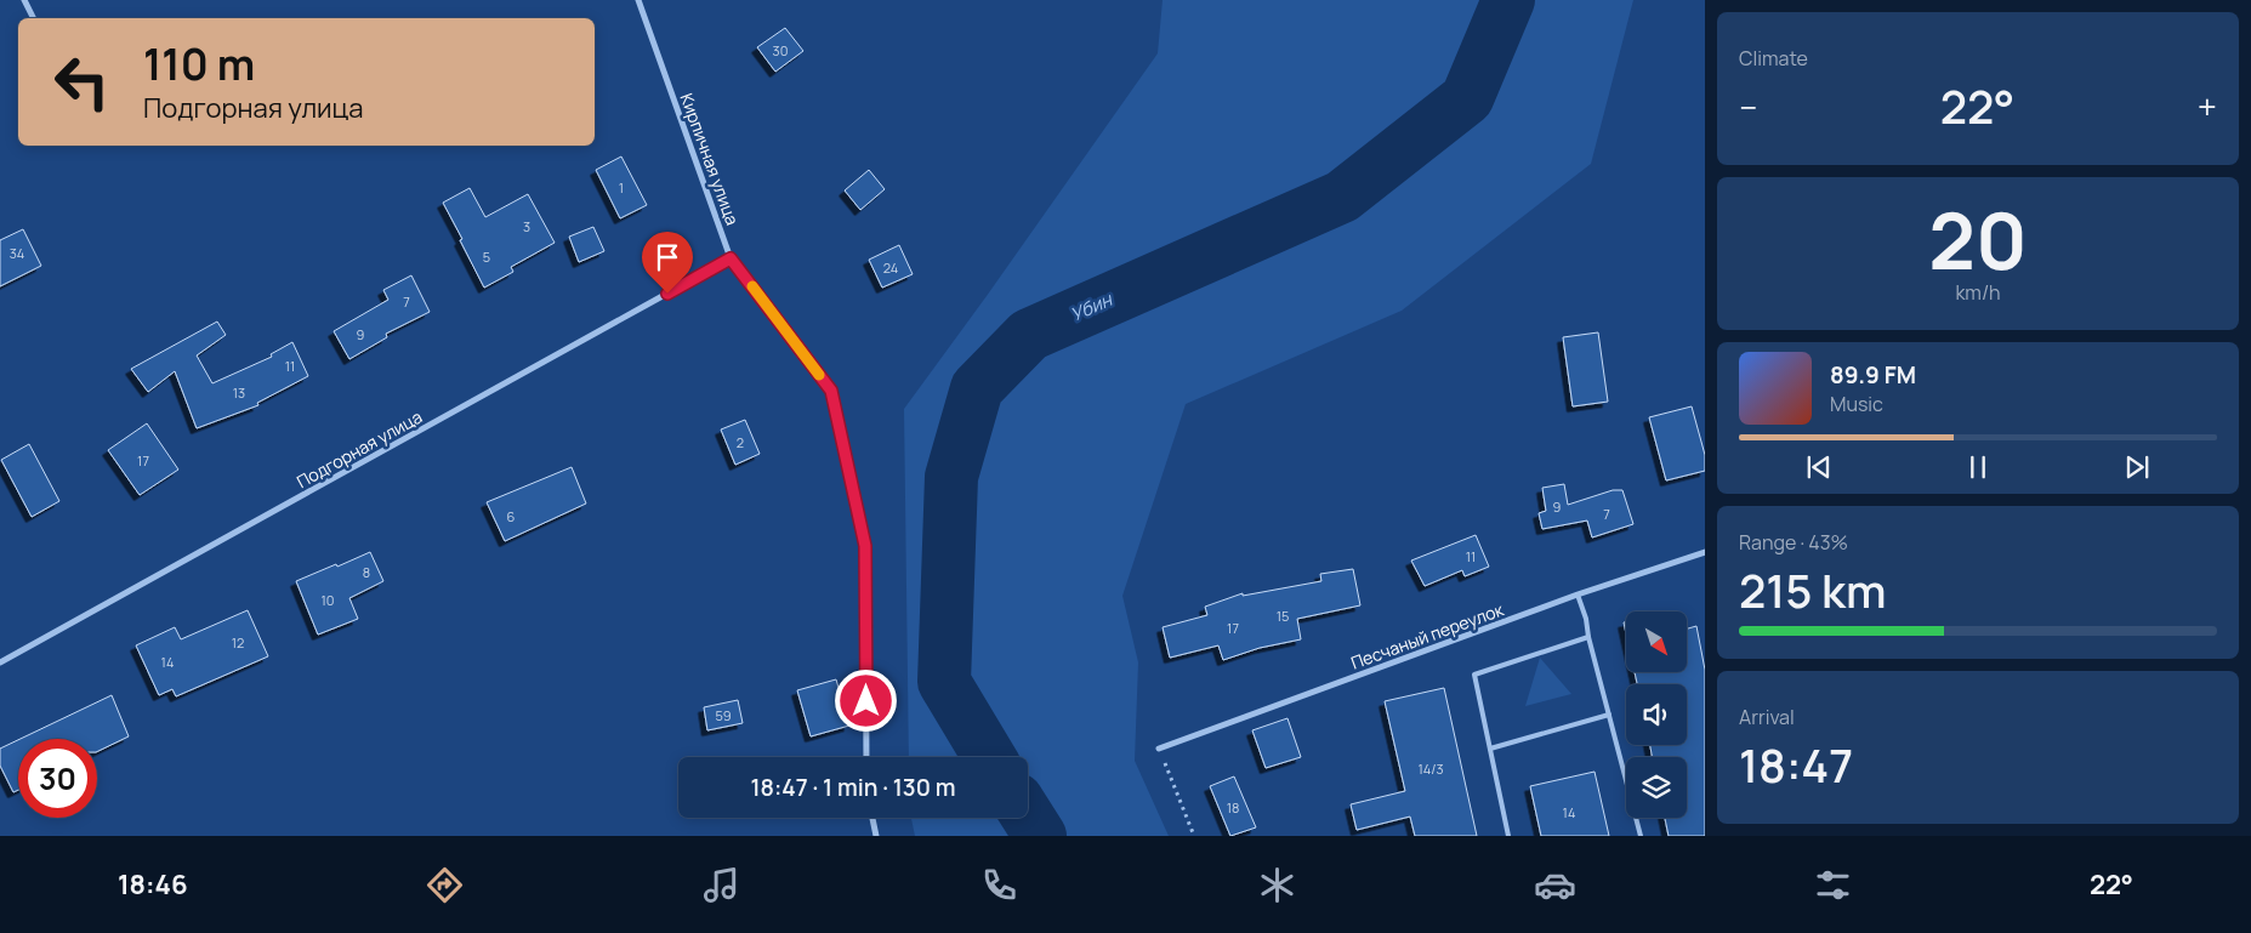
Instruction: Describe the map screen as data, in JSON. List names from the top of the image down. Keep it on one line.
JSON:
{"streets":{"street":["Кирпичная улица","Подгорная улица","Песчаный переулок"]},"crossings":[["Кирпичная улица","Подгорная улица"]],"water":["Убин"],"house_numbers":["30","1","3","34","5","24","7","9","11","13","2","17","9","7","6","11","8","10","15","17","12","14","59","14/3","18","14"],"north":"bottom right","page":{"tile":["Climate",["20","km/h"],["Range · 43%","215 km"],["Arrival","18:47"]],"turn":["110 m","Подгорная улица"],"heat":["−","22°","+"],"song":["89.9 FM","Music"],"limit":"30","trip":"18:47 · 1 min · 130 m","tabs":["18:46","22°"]}}
